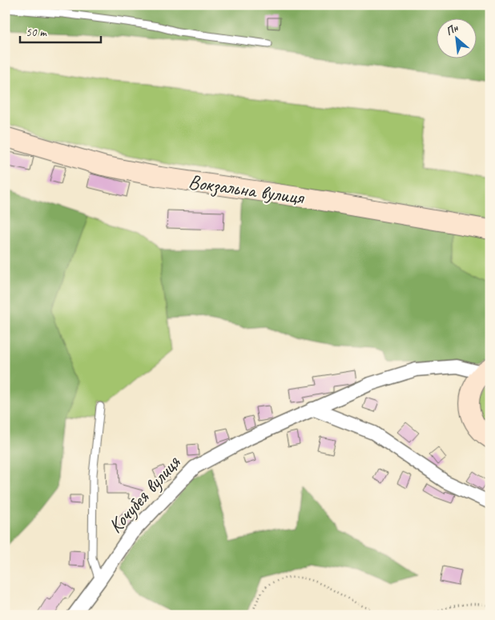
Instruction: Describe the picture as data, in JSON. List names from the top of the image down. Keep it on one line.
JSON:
{"streets":{"main road":["Вокзальна вулиця"],"street":["Кочубея вулиця"]},"scale_bar":"50 m","north":"top left"}
